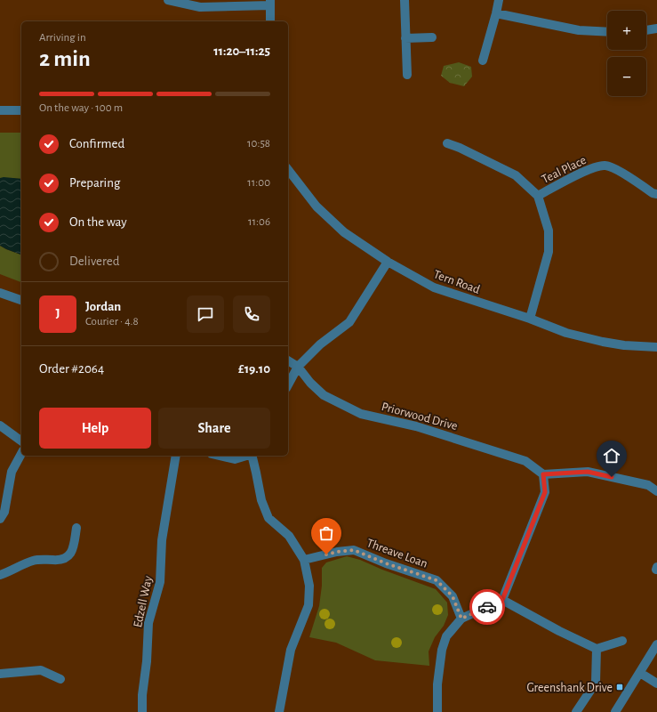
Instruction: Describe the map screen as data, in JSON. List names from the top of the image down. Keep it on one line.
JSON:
{"streets":{"street":["Teal Place","Tern Road","Priorwood Drive","Threave Loan","Edzell Way"]},"crossings":[["Teal Place","Tern Road"]],"places":{"transit":["Greenshank Drive"]},"page":{"map_buttons":["+","−"],"heading":["2 min","Arriving in","11:20–11:25"],"panel":["Jordan","Courier · 4.8","Order #2064","£19.10"],"bar":"On the way · 100 m","list":[["Confirmed","10:58"],["Preparing","11:00"],["On the way","11:06"],"Delivered"],"round":"J","buttons":["Help","Share"]}}
